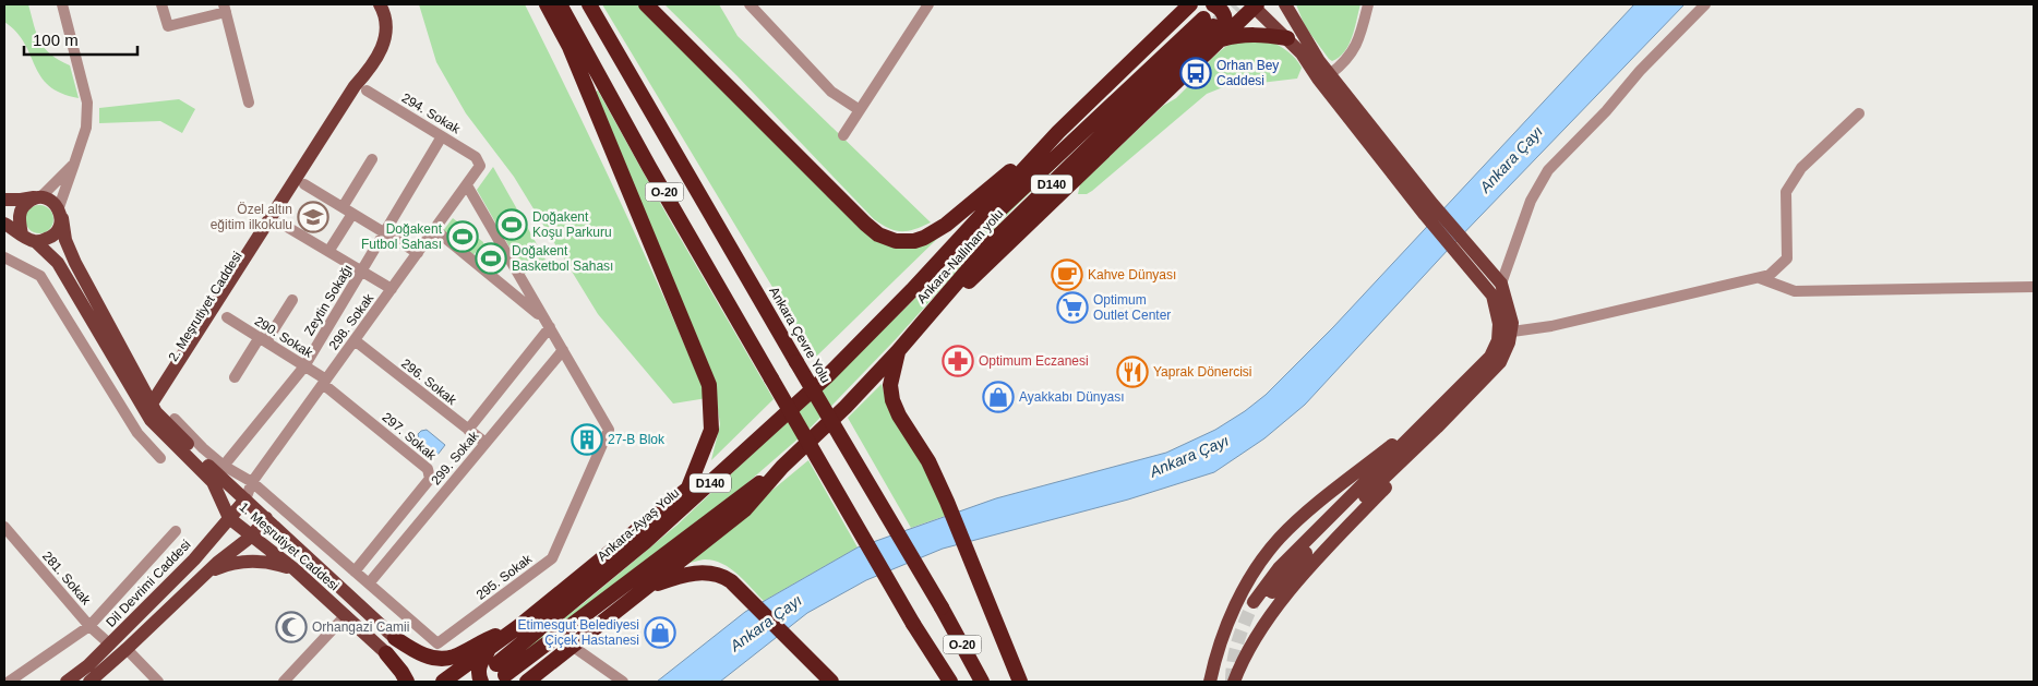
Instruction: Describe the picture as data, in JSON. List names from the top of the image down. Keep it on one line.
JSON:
{"streets":{"highway":["D140","O-20","Ankara-Nallıhan yolu","Ankara Çevre Yolu","Ankara-Ayaş Yolu"],"main road":["2. Meşrutiyet Caddesi","1. Meşrutiyet Caddesi","Dil Devrimi Caddesi"],"street":["294. Sokak","Zeytin Sokağı","298. Sokak","290. Sokak","296. Sokak","297. Sokak","299. Sokak","295. Sokak","281. Sokak"]},"crossings":[["294. Sokak","Zeytin Sokağı"],["294. Sokak","2. Meşrutiyet Caddesi"],["294. Sokak","298. Sokak"],["Ankara-Nallıhan yolu","Ankara-Ayaş Yolu"],["Zeytin Sokağı","290. Sokak"],["Zeytin Sokağı","295. Sokak"],["2. Meşrutiyet Caddesi","1. Meşrutiyet Caddesi"],["298. Sokak","290. Sokak"],["298. Sokak","296. Sokak"],["298. Sokak","297. Sokak"],["298. Sokak","1. Meşrutiyet Caddesi"],["298. Sokak","295. Sokak"],["298. Sokak","Dil Devrimi Caddesi"],["290. Sokak","297. Sokak"],["296. Sokak","299. Sokak"],["297. Sokak","295. Sokak"],["299. Sokak","295. Sokak"],["1. Meşrutiyet Caddesi","Dil Devrimi Caddesi"],["281. Sokak","Dil Devrimi Caddesi"]],"water":["Ankara Çayı"],"places":{"bus stop":["Orhan Bey Caddesi"],"school or university":["Özel altın eğitim ilkokulu"],"sports":["Doğakent Koşu Parkuru","Doğakent Futbol Sahası","Doğakent Basketbol Sahası"],"cafe":["Kahve Dünyası"],"supermarket":["Optimum Outlet Center"],"pharmacy":["Optimum Eczanesi"],"restaurant":["Yaprak Dönercisi"],"shop":["Ayakkabı Dünyası","Etimesgut Belediyesi Çiçek Hastanesi"],"building":["27-B Blok"],"mosque":["Orhangazi Camii"]},"scale_bar":"100 m"}
